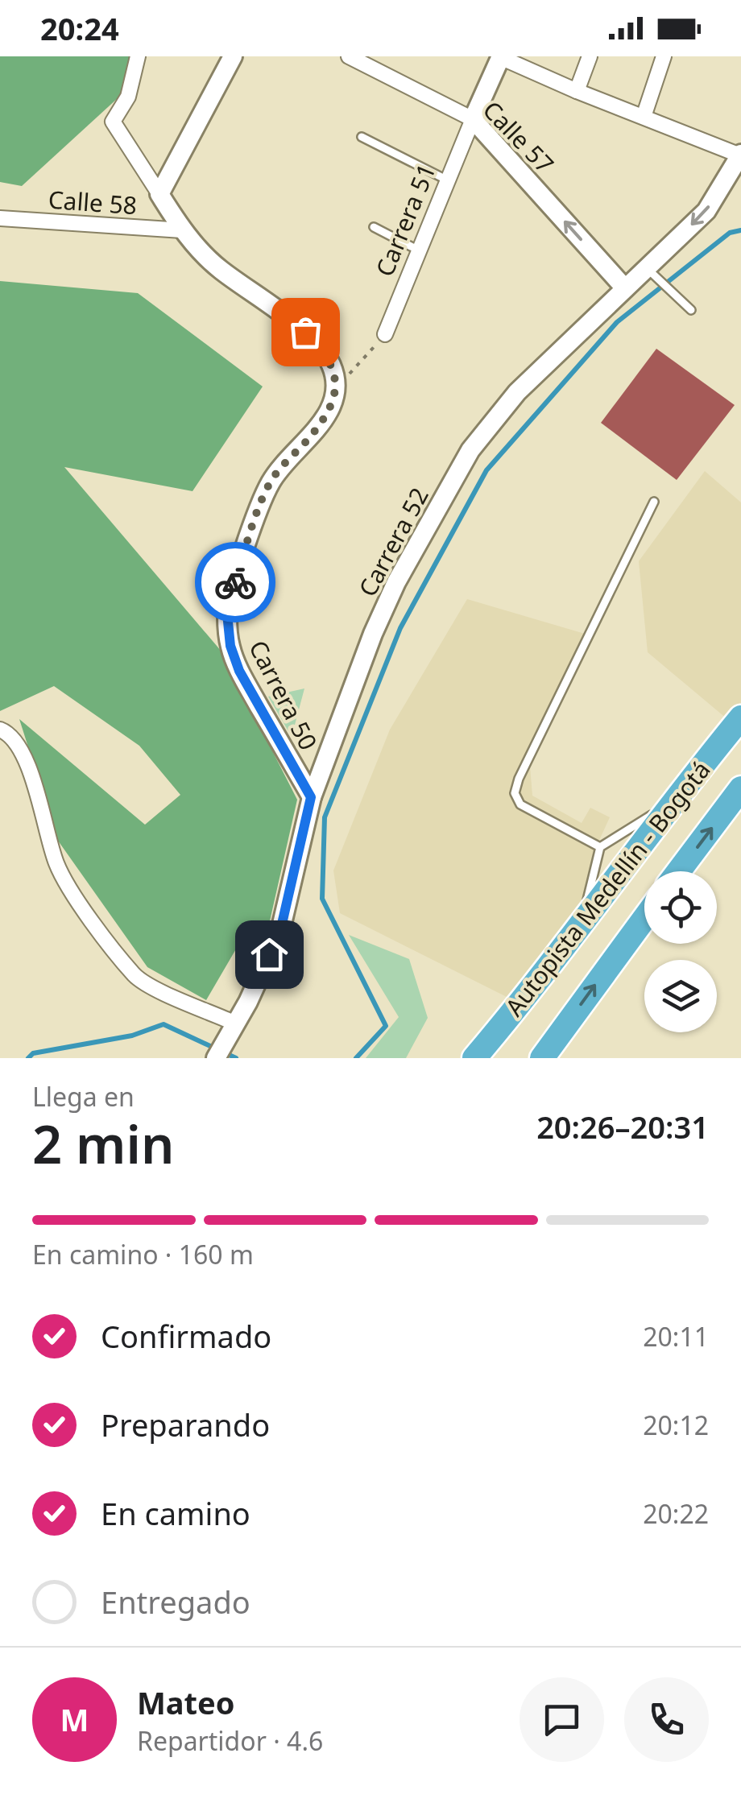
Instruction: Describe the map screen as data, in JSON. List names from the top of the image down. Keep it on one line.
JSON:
{"streets":{"highway":["Autopista Medellín - Bogotá"],"street":["Calle 57","Calle 58","Carrera 51","Carrera 52","Carrera 50"]},"crossings":[["Calle 57","Carrera 51"],["Calle 57","Carrera 52"],["Carrera 52","Carrera 50"]],"one_way":["Calle 57"],"page":{"status":"20:24","heading":["2 min","Llega en","20:26–20:31"],"panel":["Mateo","Repartidor · 4.6"],"bar":"En camino · 160 m","list":[["Confirmado","20:11"],["Preparando","20:12"],["En camino","20:22"],"Entregado"],"round":"M"}}
